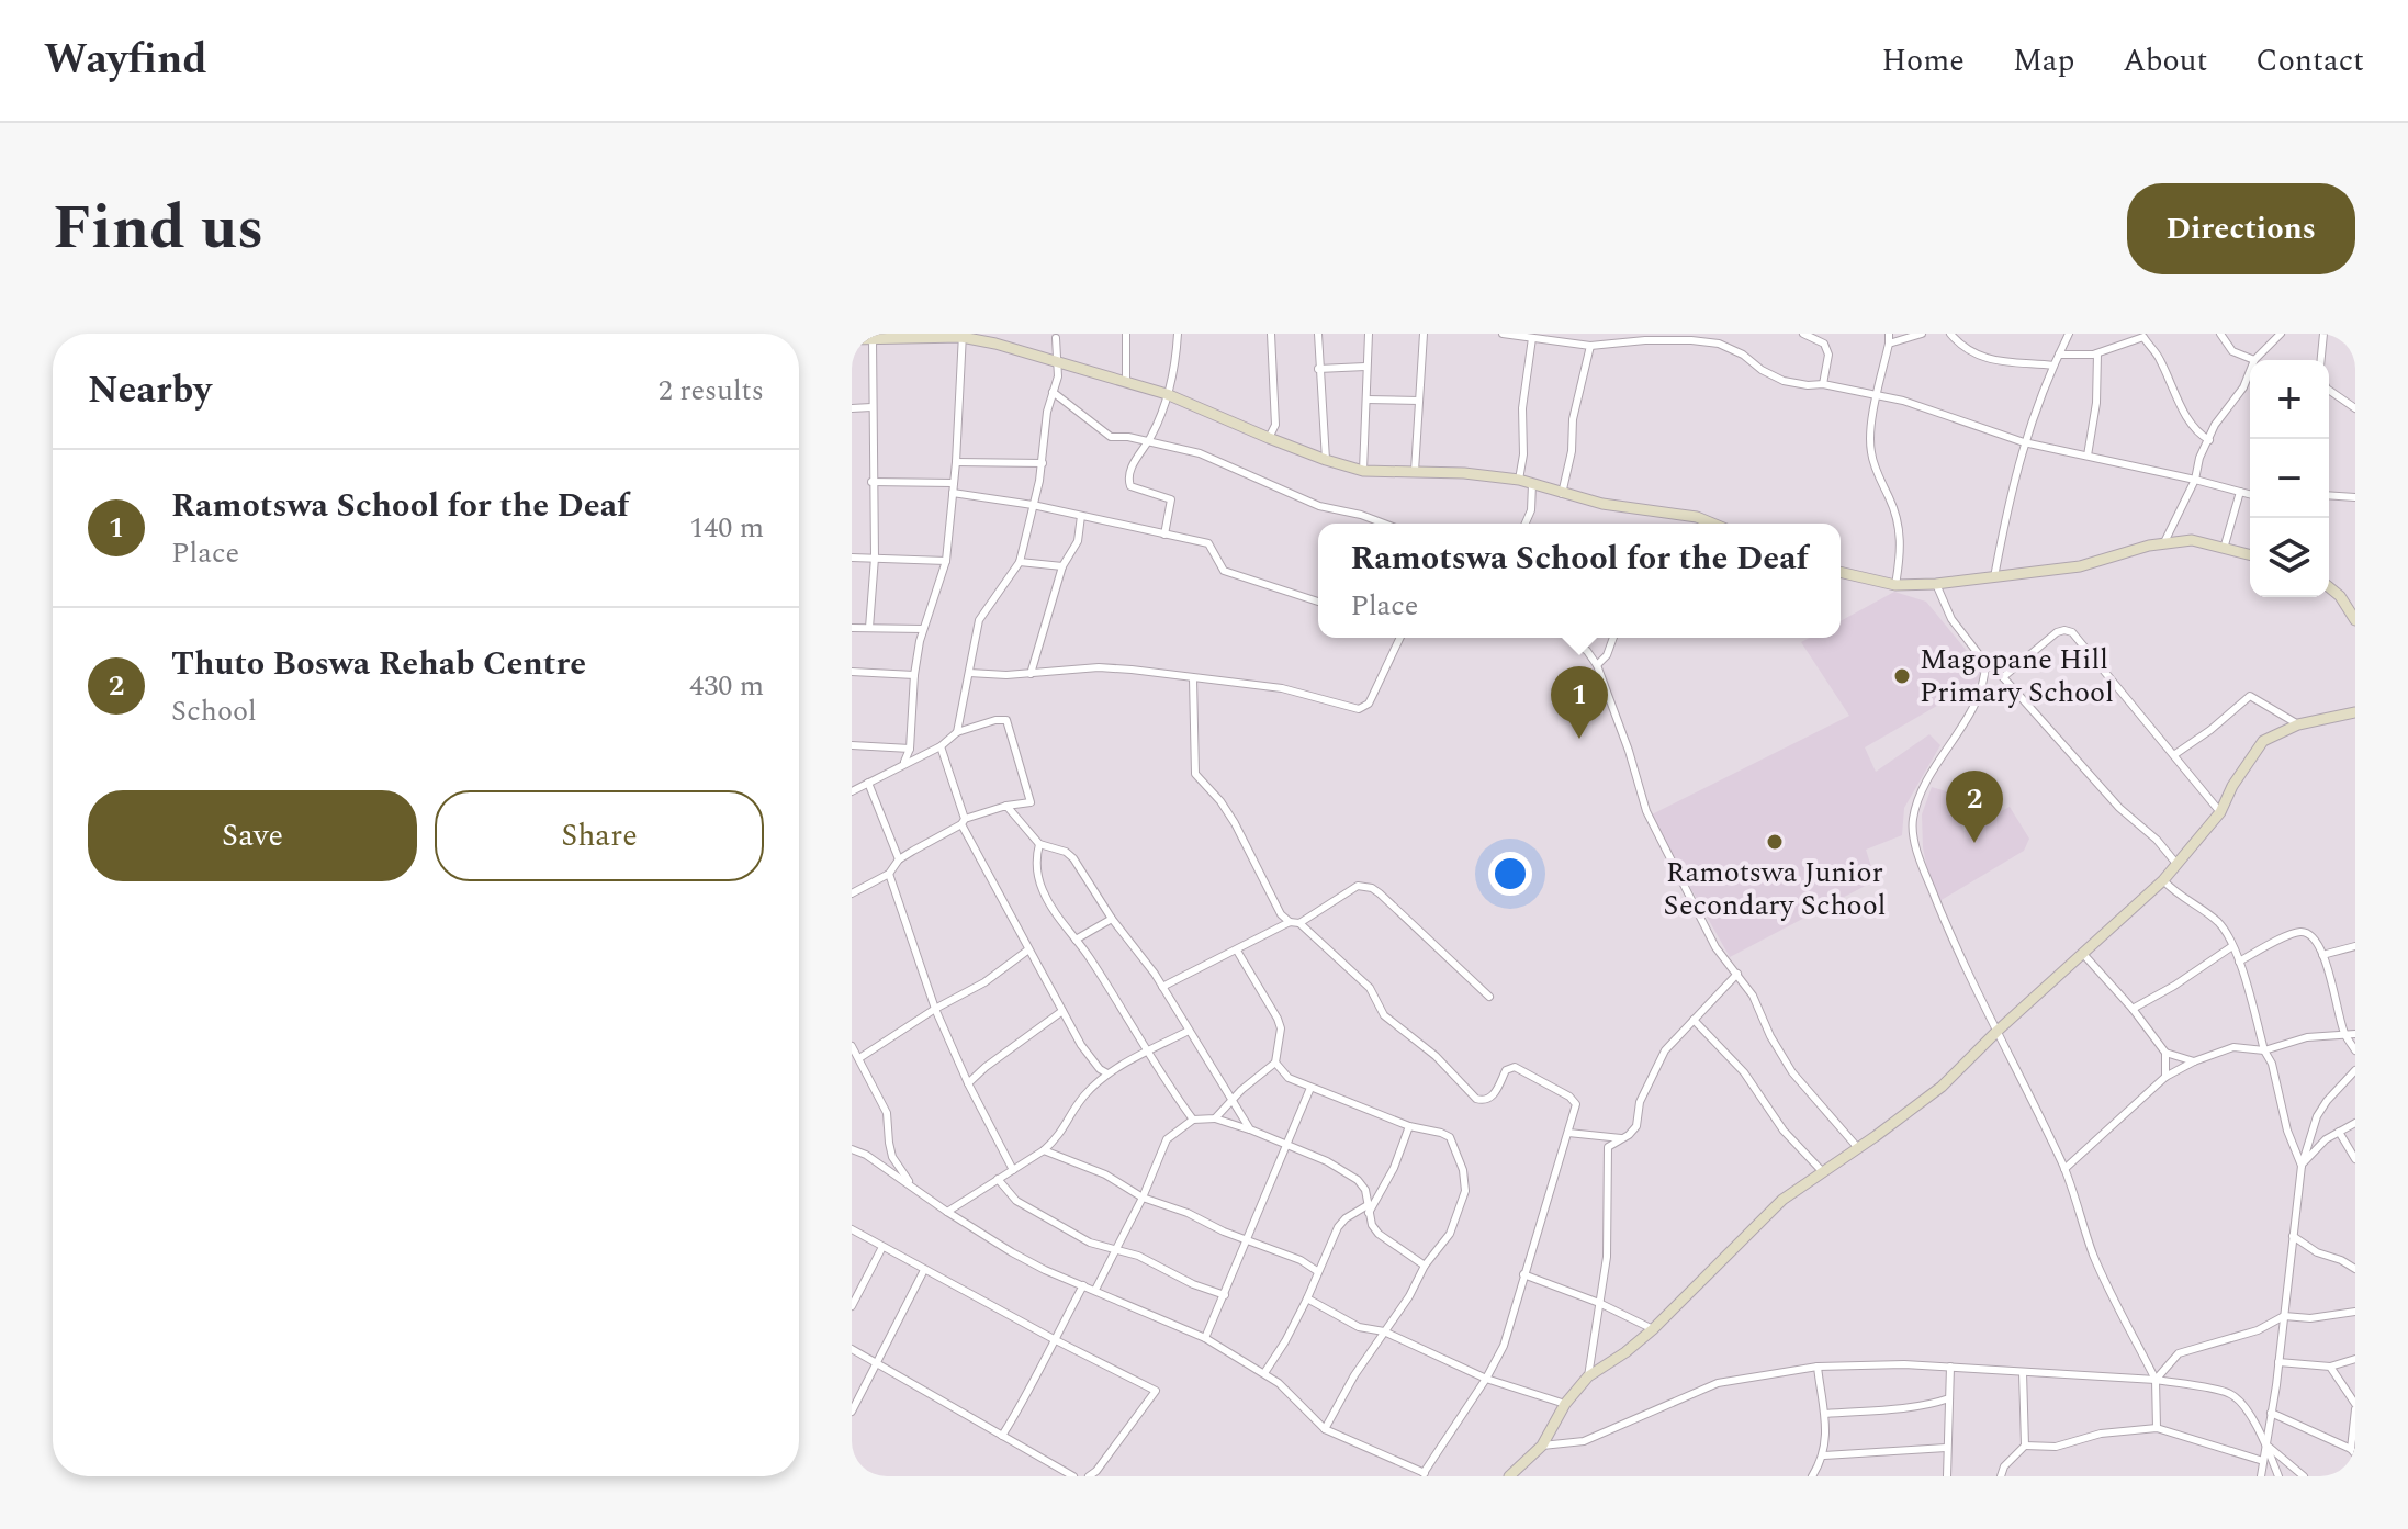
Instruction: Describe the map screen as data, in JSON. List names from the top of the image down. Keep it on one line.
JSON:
{"places":["Magopane Hill Primary School","Ramotswa Junior Secondary School"],"page":{"header":"Wayfind","nav":["Home","Map","About","Contact"],"title":"Find us","buttons":["Directions",["Save","Share"]],"heading":["Nearby","2 results"],"map_buttons":["+","−"],"list":[{"mark":"1","name":"Ramotswa School for the Deaf","note":"Place","value":"140 m"},{"mark":"2","name":"Thuto Boswa Rehab Centre","note":"School","value":"430 m"}],"popup":["Ramotswa School for the Deaf","Place"],"pins":["1","2"]}}
